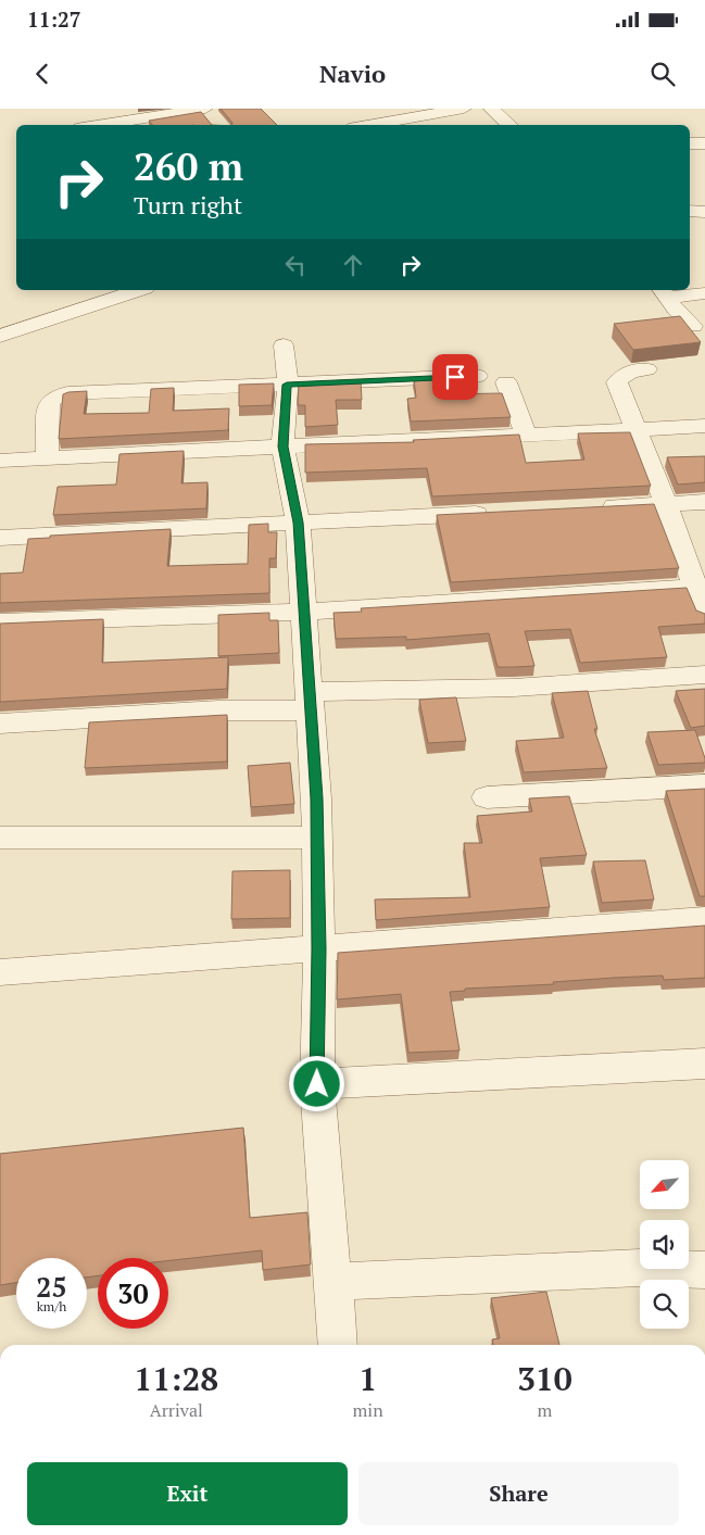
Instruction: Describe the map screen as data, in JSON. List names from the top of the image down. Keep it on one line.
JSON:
{"north":"bottom left","page":{"status":"11:27","header":"Navio","turn":["260 m","Turn right"],"speed":"25 km/h","limit":"30","eta":["11:28","Arrival","1","min","310","m"],"buttons":["Exit","Share"]}}
